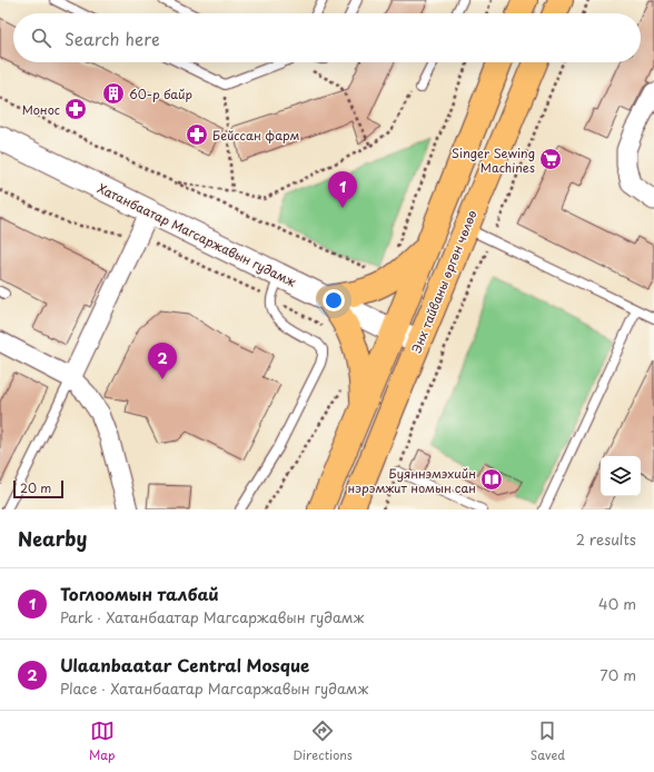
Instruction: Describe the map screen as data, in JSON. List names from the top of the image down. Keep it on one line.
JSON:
{"streets":{"highway":["Энх тайваны өргөн чөлөө"],"street":["Хатанбаатар Магсаржавын гудамж"]},"crossings":[["Хатанбаатар Магсаржавын гудамж","Энх тайваны өргөн чөлөө"]],"places":{"building":["60-р байр"],"pharmacy":["Монос","Бейссан фарм"],"supermarket":["Singer Sewing Machines"],"library":["Буяннэмэхийн нэрэмжит номын сан"]},"scale_bar":"20 m","page":{"search":"Search here","pins":["1","2"],"scale":"20 m","heading":["Nearby","2 results"],"list":[{"mark":"1","name":"Тоглоомын талбай","note":"Park · Хатанбаатар Магсаржавын гудамж","value":"40 m"},{"mark":"2","name":"Ulaanbaatar Central Mosque","note":"Place · Хатанбаатар Магсаржавын гудамж","value":"70 m"}],"nav":["Map","Directions","Saved"]}}
